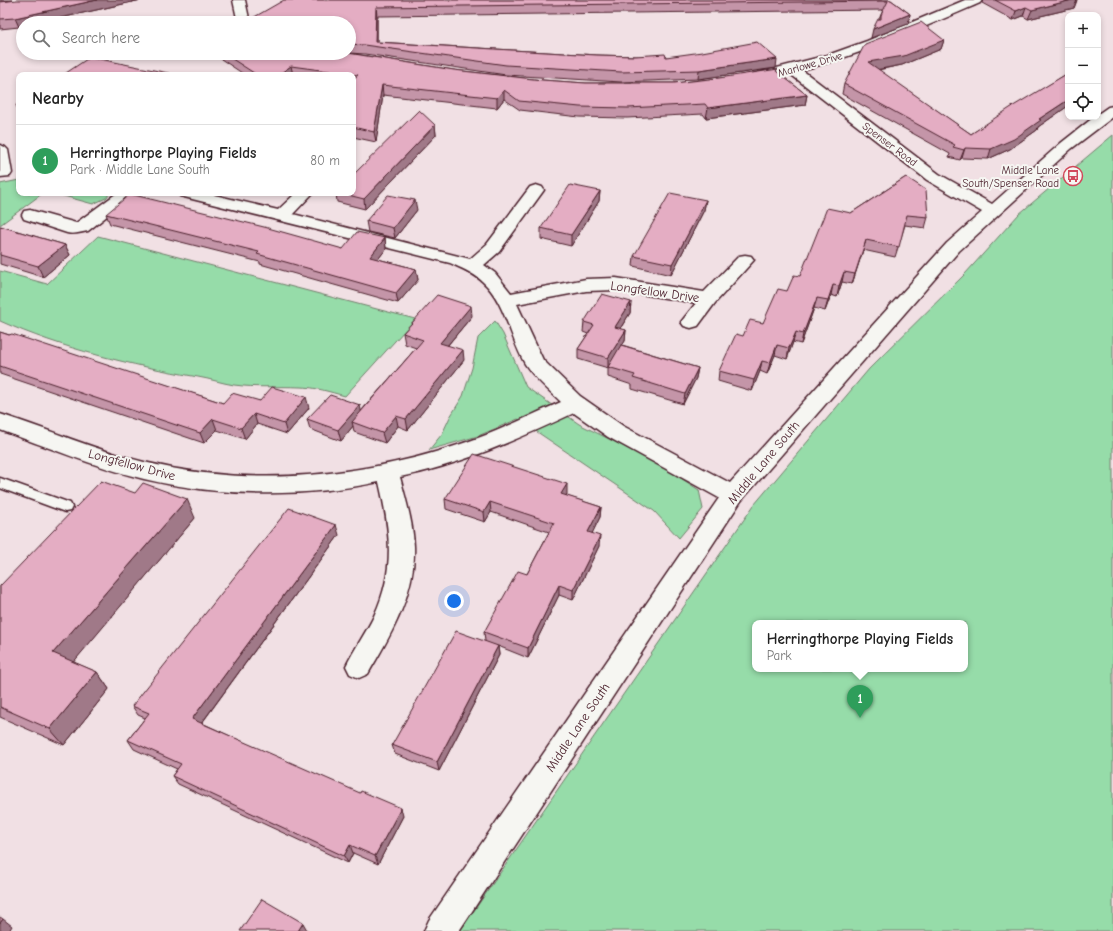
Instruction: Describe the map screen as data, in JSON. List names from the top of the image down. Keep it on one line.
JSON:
{"streets":{"street":["Marlowe Drive","Spenser Road","Longfellow Drive","Middle Lane South"]},"crossings":[["Marlowe Drive","Spenser Road"],["Spenser Road","Middle Lane South"]],"places":{"bus stop":["Middle Lane South/Spenser Road"]},"page":{"map_buttons":["+","−"],"search":"Search here","heading":"Nearby","list":[{"mark":"1","name":"Herringthorpe Playing Fields","note":"Park · Middle Lane South","value":"80 m"}],"popup":["Herringthorpe Playing Fields","Park"],"pins":"1"}}
